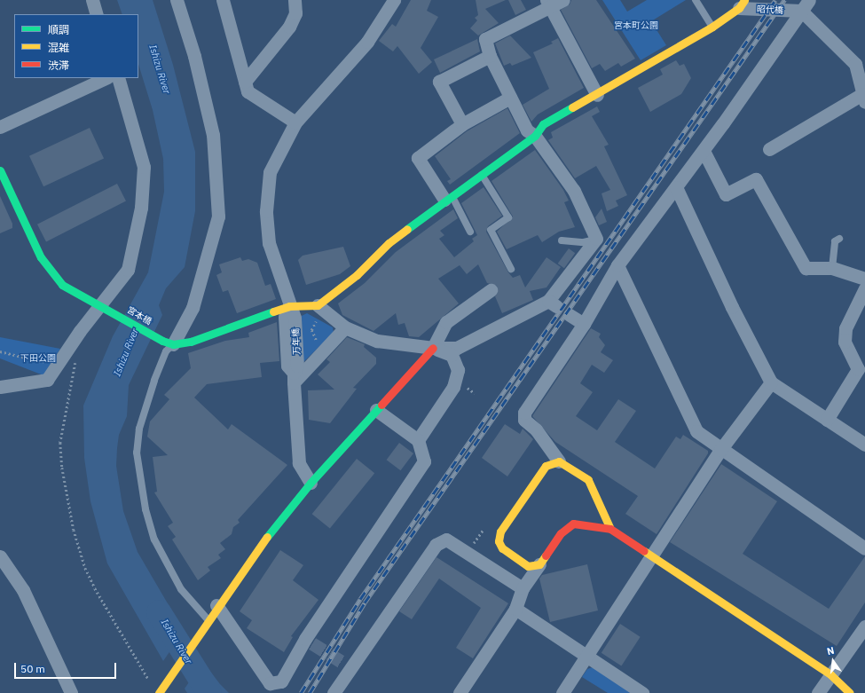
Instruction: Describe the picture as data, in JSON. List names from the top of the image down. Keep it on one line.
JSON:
{"streets":{"street":["昭代橋","宮本橋"]},"water":["Ishizu River"],"parks":["宮本町公園","下田公園"],"legend":["順調","混雑","渋滞"],"scale_bar":"50 m","north":"top"}
